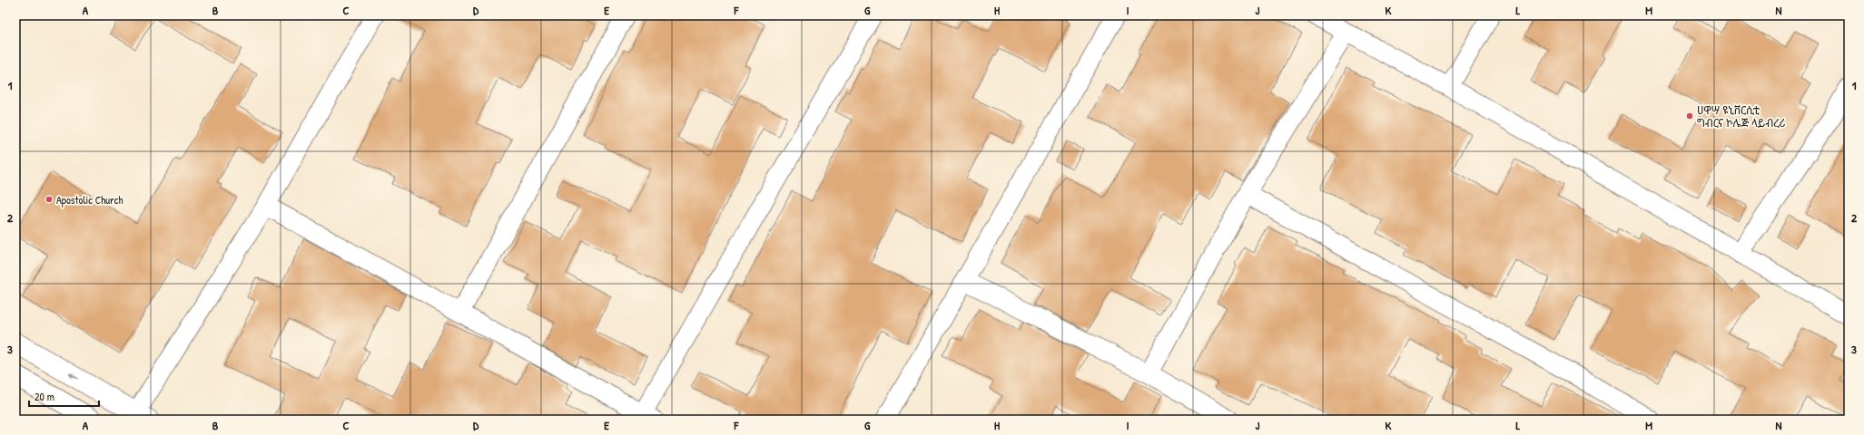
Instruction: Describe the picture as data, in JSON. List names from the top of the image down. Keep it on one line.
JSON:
{"places":["ሀዋሣ ዩኒቨርሲቲ ግብርና ኮሌጅ ላይብረሪ","Apostolic Church"],"scale_bar":"20 m","grid":{"columns":["A","B","C","D","E","F","G","H","I","J","K","L","M","N"],"rows":["1","2","3"]}}
